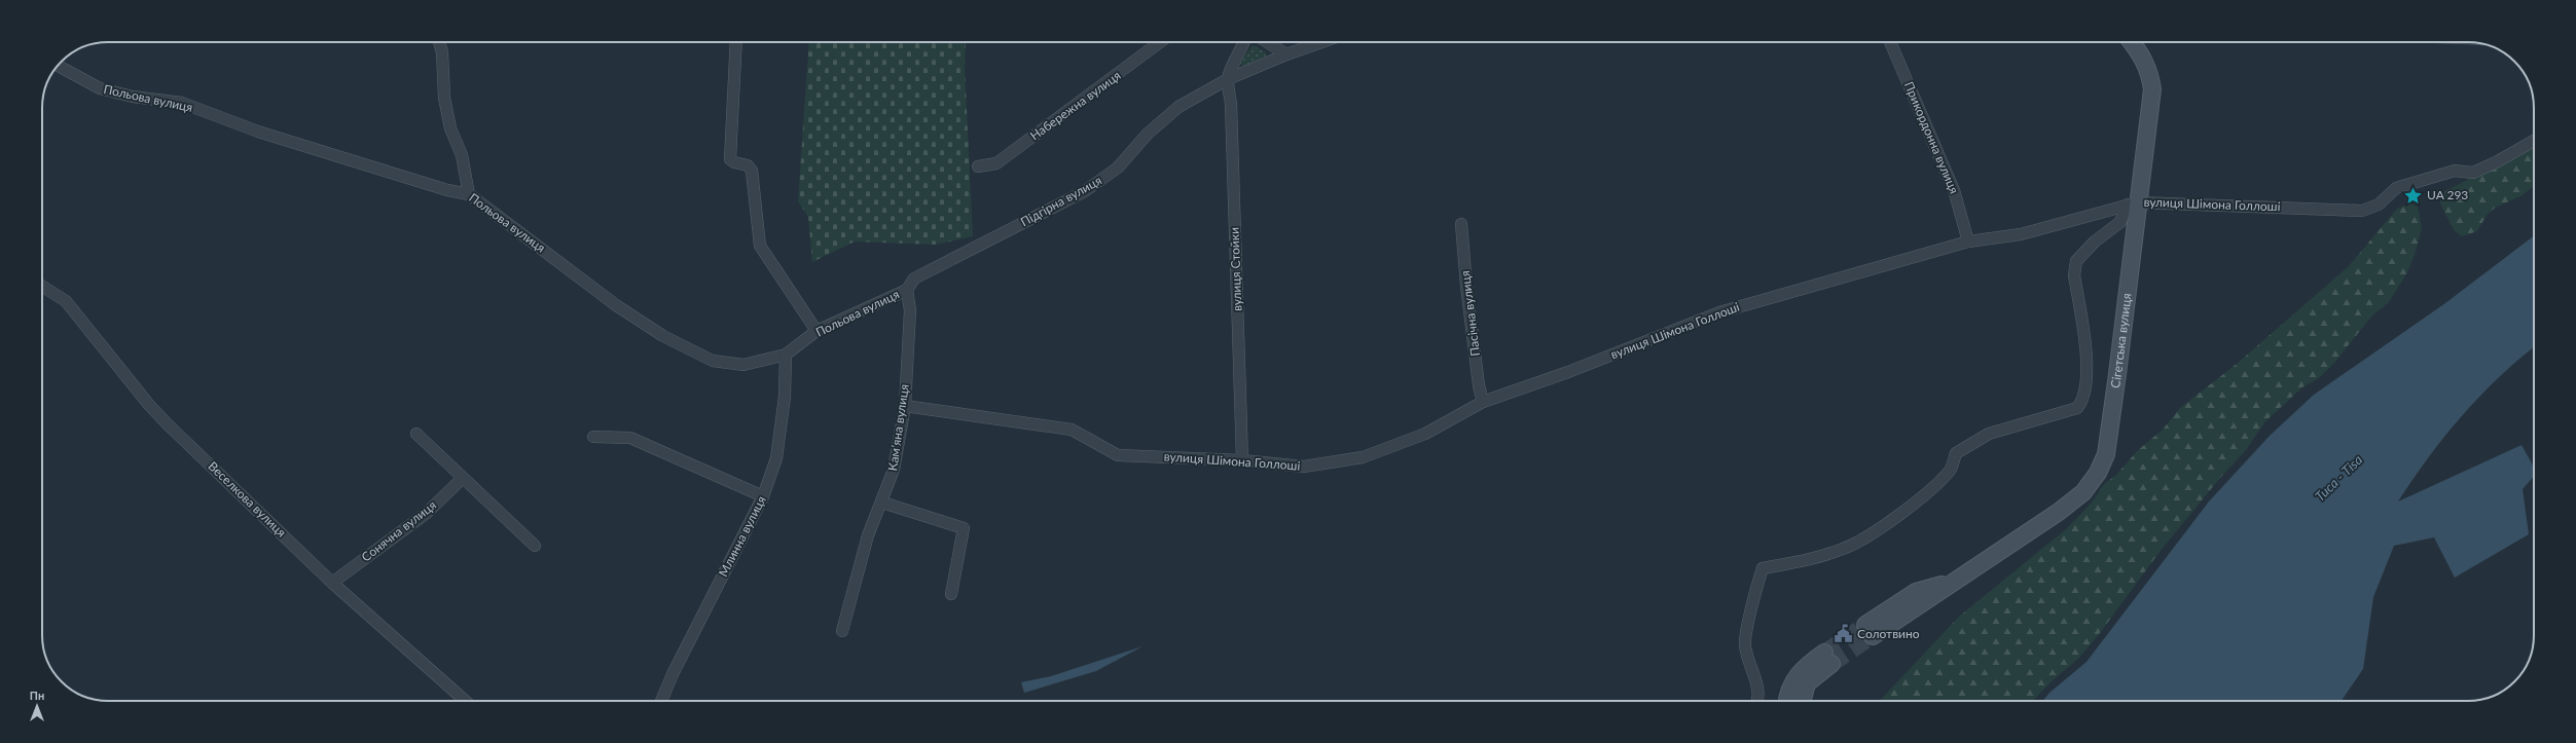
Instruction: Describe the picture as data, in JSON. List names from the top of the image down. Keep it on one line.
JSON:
{"streets":{"street":["Польова вулиця","Набережна вулиця","Прикордонна вулиця","Підгірна вулиця","вулиця Шімона Голлоші","вулиця Стойки","Пасічна вулиця","Сігетська вулиця","Камʼяна вулиця","Веселкова вулиця","Сонячна вулиця","Млинна вулиця"]},"crossings":[["Польова вулиця","Підгірна вулиця"],["Польова вулиця","Камʼяна вулиця"],["Польова вулиця","Млинна вулиця"],["Прикордонна вулиця","вулиця Шімона Голлоші"],["Підгірна вулиця","вулиця Стойки"],["Підгірна вулиця","Камʼяна вулиця"],["вулиця Шімона Голлоші","вулиця Стойки"],["вулиця Шімона Голлоші","Пасічна вулиця"],["вулиця Шімона Голлоші","Сігетська вулиця"],["вулиця Шімона Голлоші","Камʼяна вулиця"],["Веселкова вулиця","Сонячна вулиця"]],"water":["Тиса - Tisa"],"places":{"place":["UA 293"],"public building":["Солотвино"]},"north":"top"}
